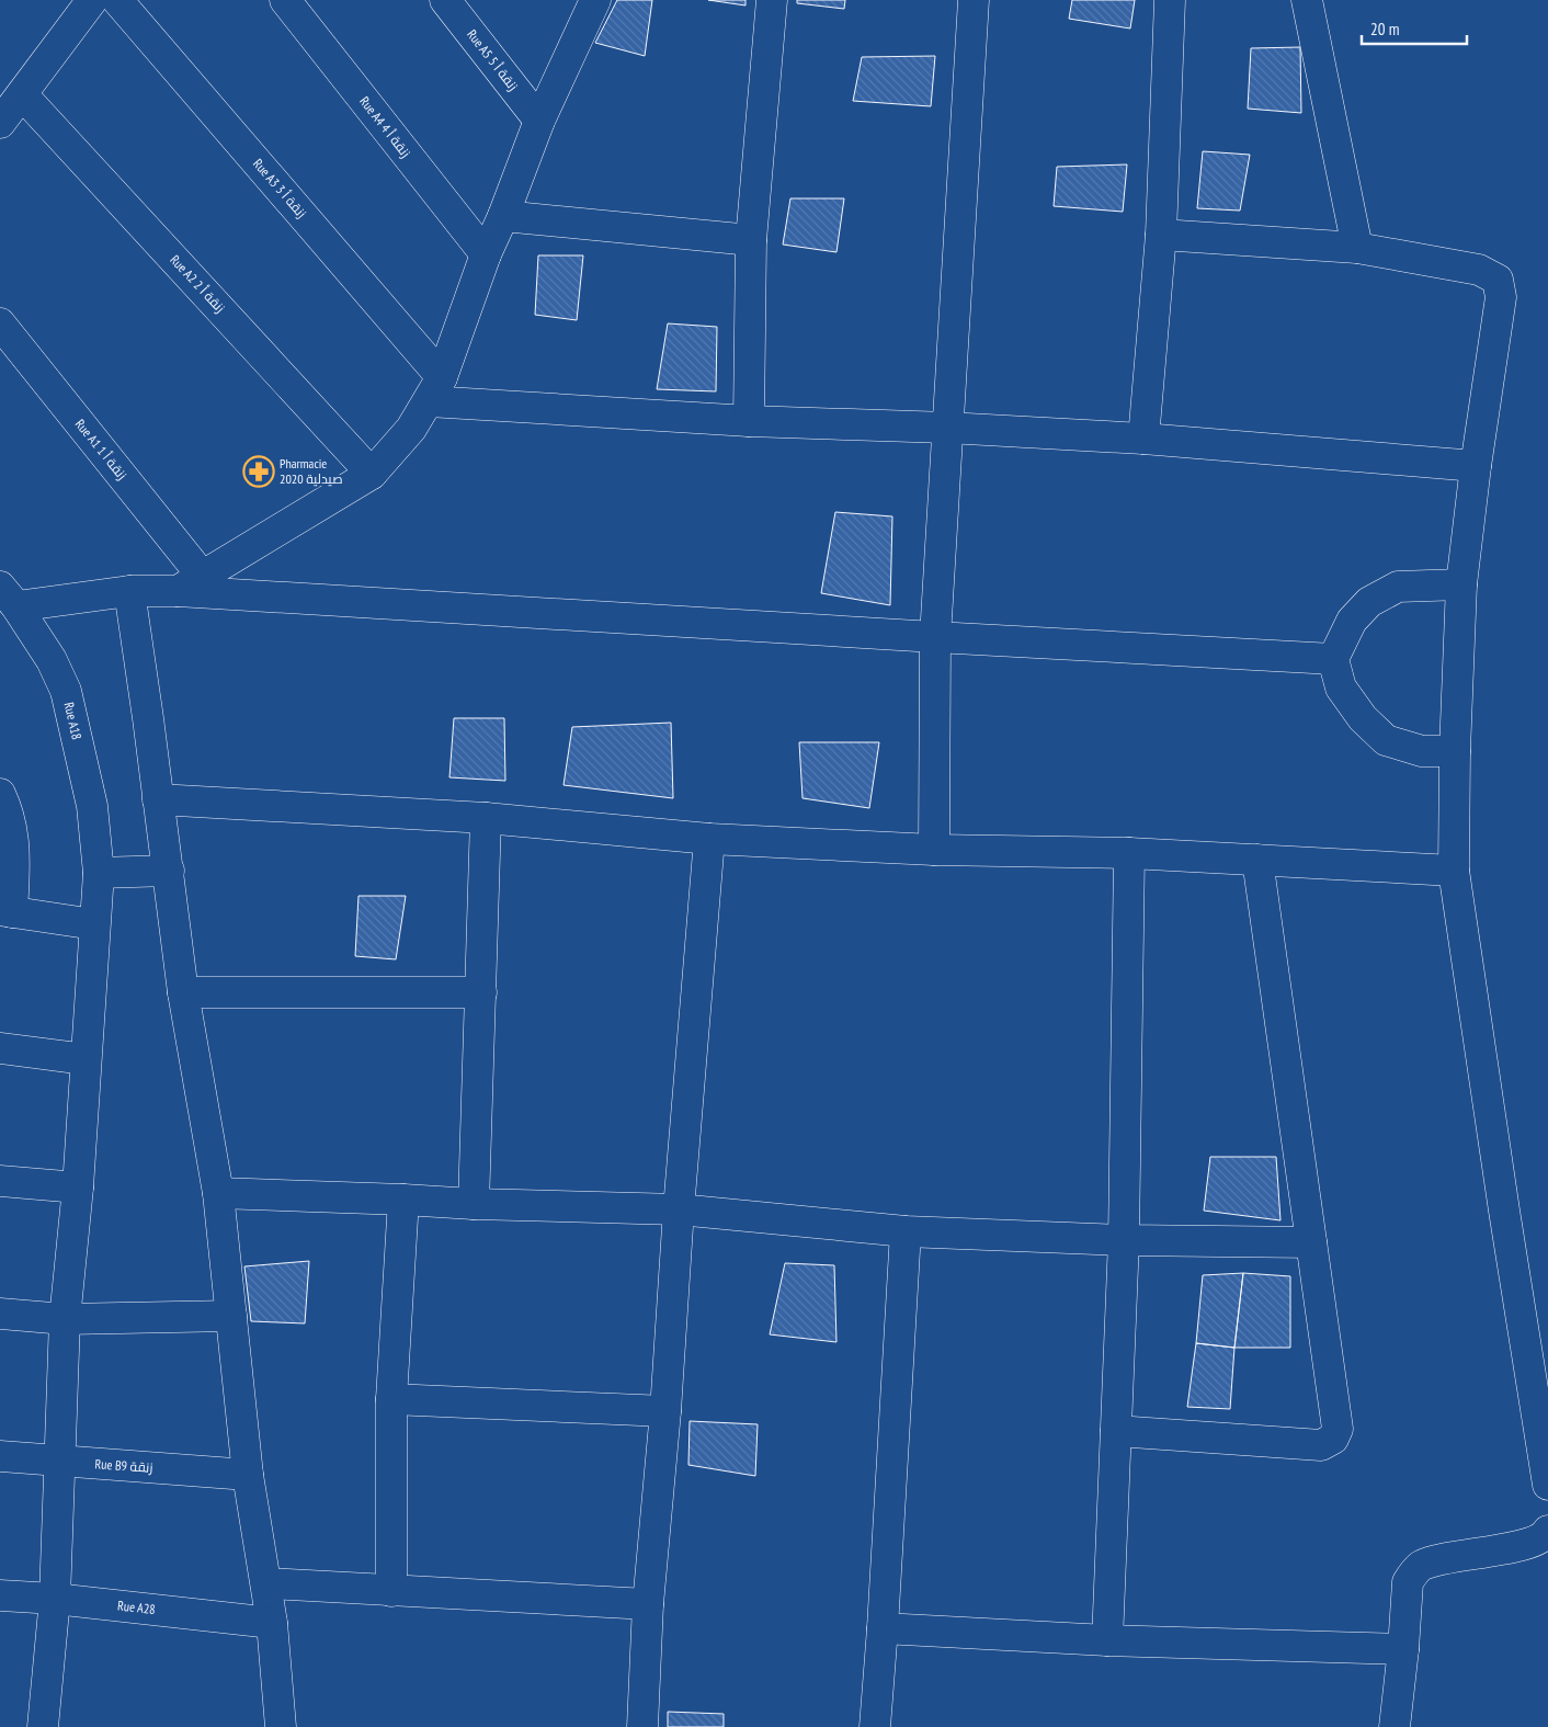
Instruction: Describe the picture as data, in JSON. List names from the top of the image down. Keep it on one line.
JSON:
{"streets":{"street":["Rue A5 زنقة أ 5","Rue A4 زنقة أ 4","Rue A3 زنقة أ 3","Rue A2 زنقة أ 2","Rue A1 زنقة أ 1","Rue A18","Rue B9 زنقة","Rue A28"]},"crossings":[["Rue A18","Rue B9 زنقة"],["Rue A18","Rue A28"]],"places":{"pharmacy":["Pharmacie 2020 صيدلية"]},"scale_bar":"20 m"}
